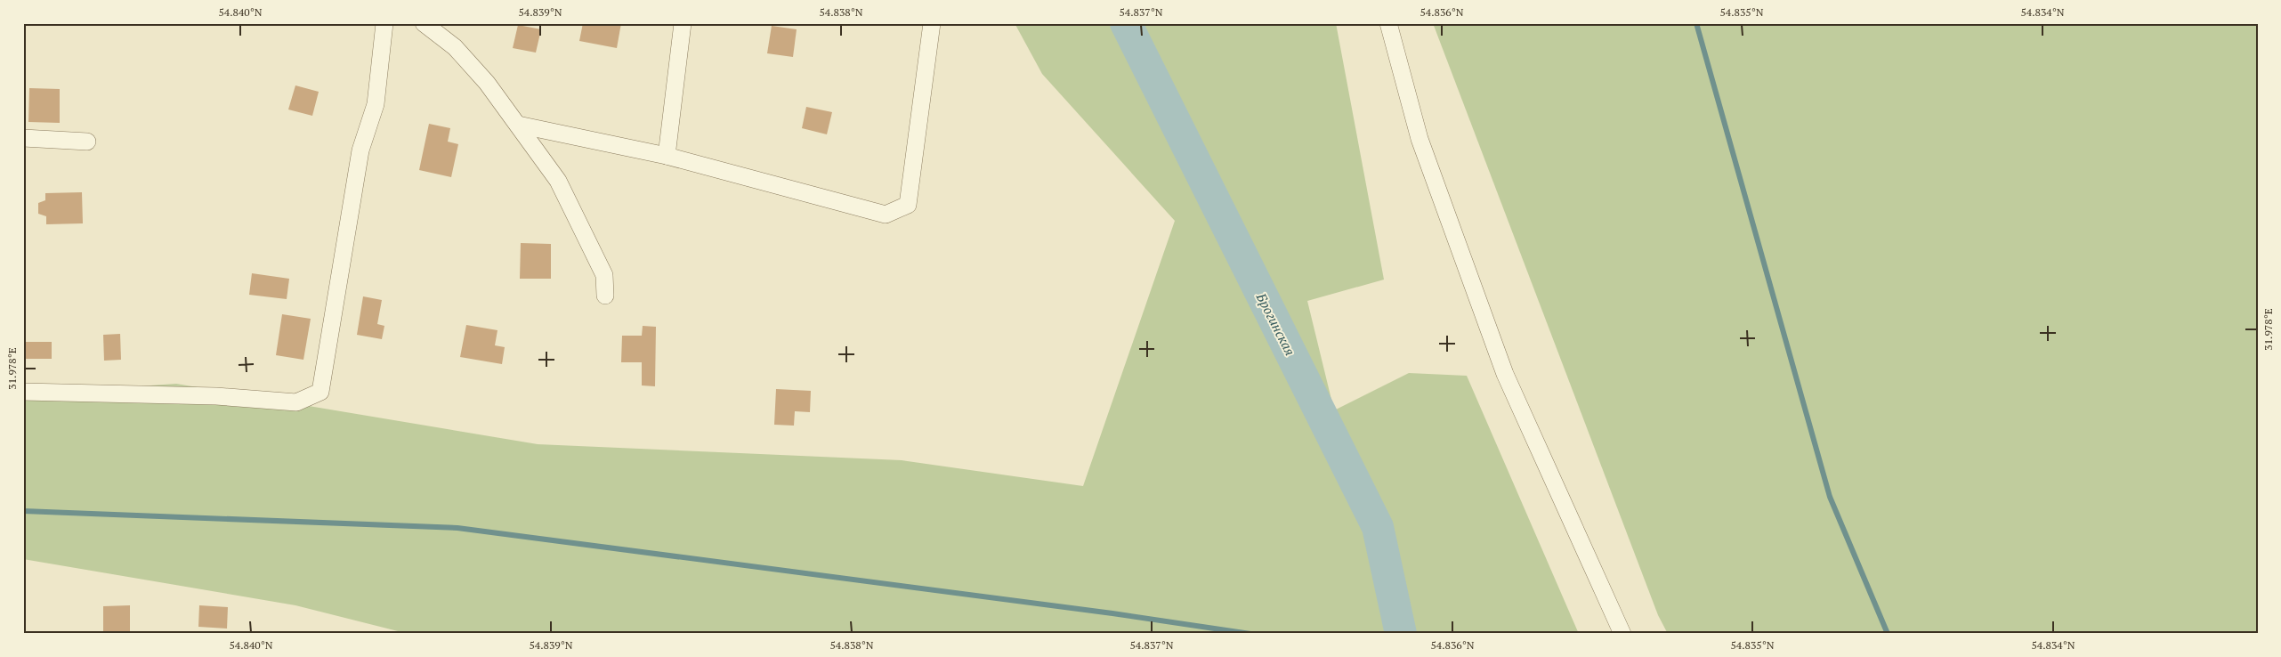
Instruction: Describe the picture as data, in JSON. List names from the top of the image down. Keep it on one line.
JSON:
{"water":["Брогинская"],"coordinates":["54.840°N","54.839°N","54.838°N","54.837°N","54.836°N","54.835°N","54.834°N","31.978°E"]}
